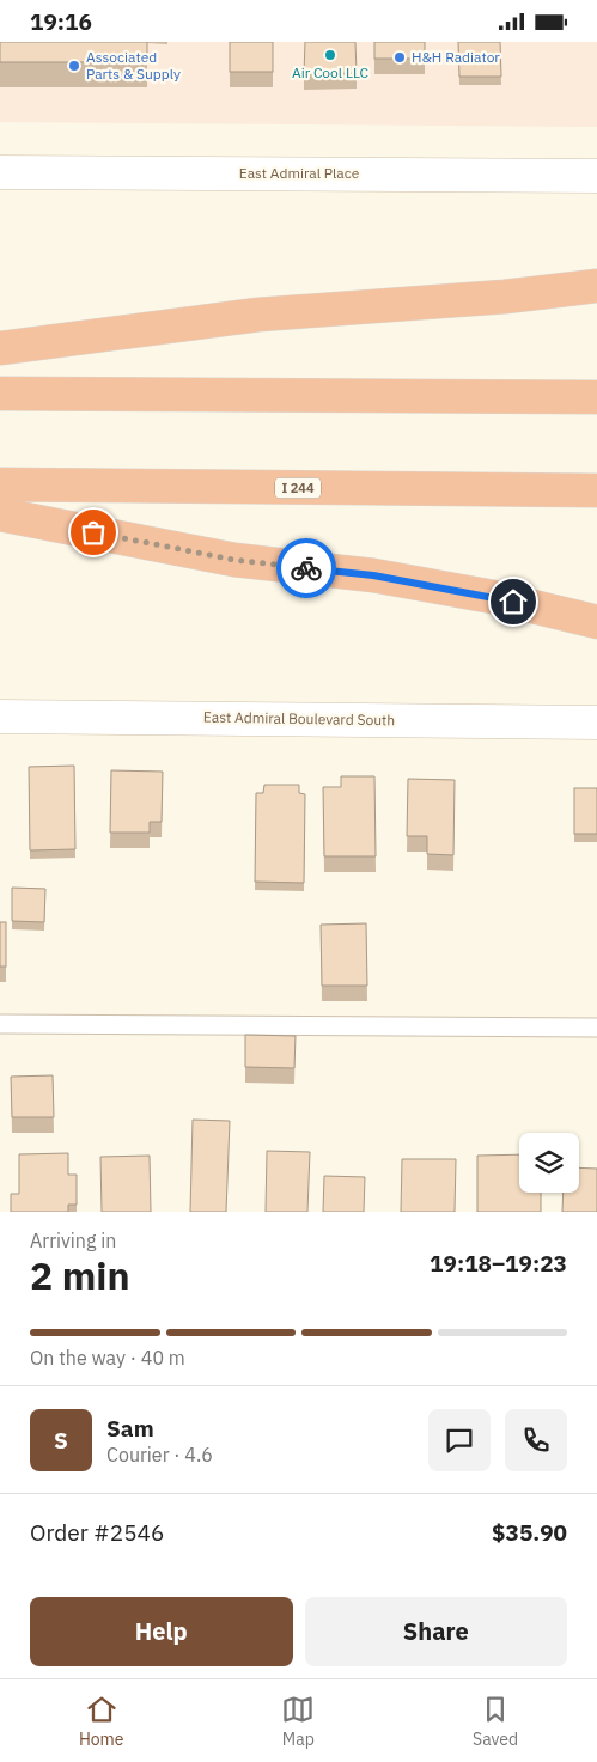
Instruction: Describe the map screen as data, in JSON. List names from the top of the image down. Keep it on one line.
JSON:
{"streets":{"highway":["I 244"],"main road":["East Admiral Place","East Admiral Boulevard South"]},"places":["Air Cool LLC","H&H Radiator","Associated Parts & Supply"],"page":{"status":"19:16","heading":["2 min","Arriving in","19:18–19:23"],"panel":["Sam","Courier · 4.6","Order #2546","$35.90"],"bar":"On the way · 40 m","round":"S","buttons":["Help","Share"],"tabs":["Home","Map","Saved"]}}
